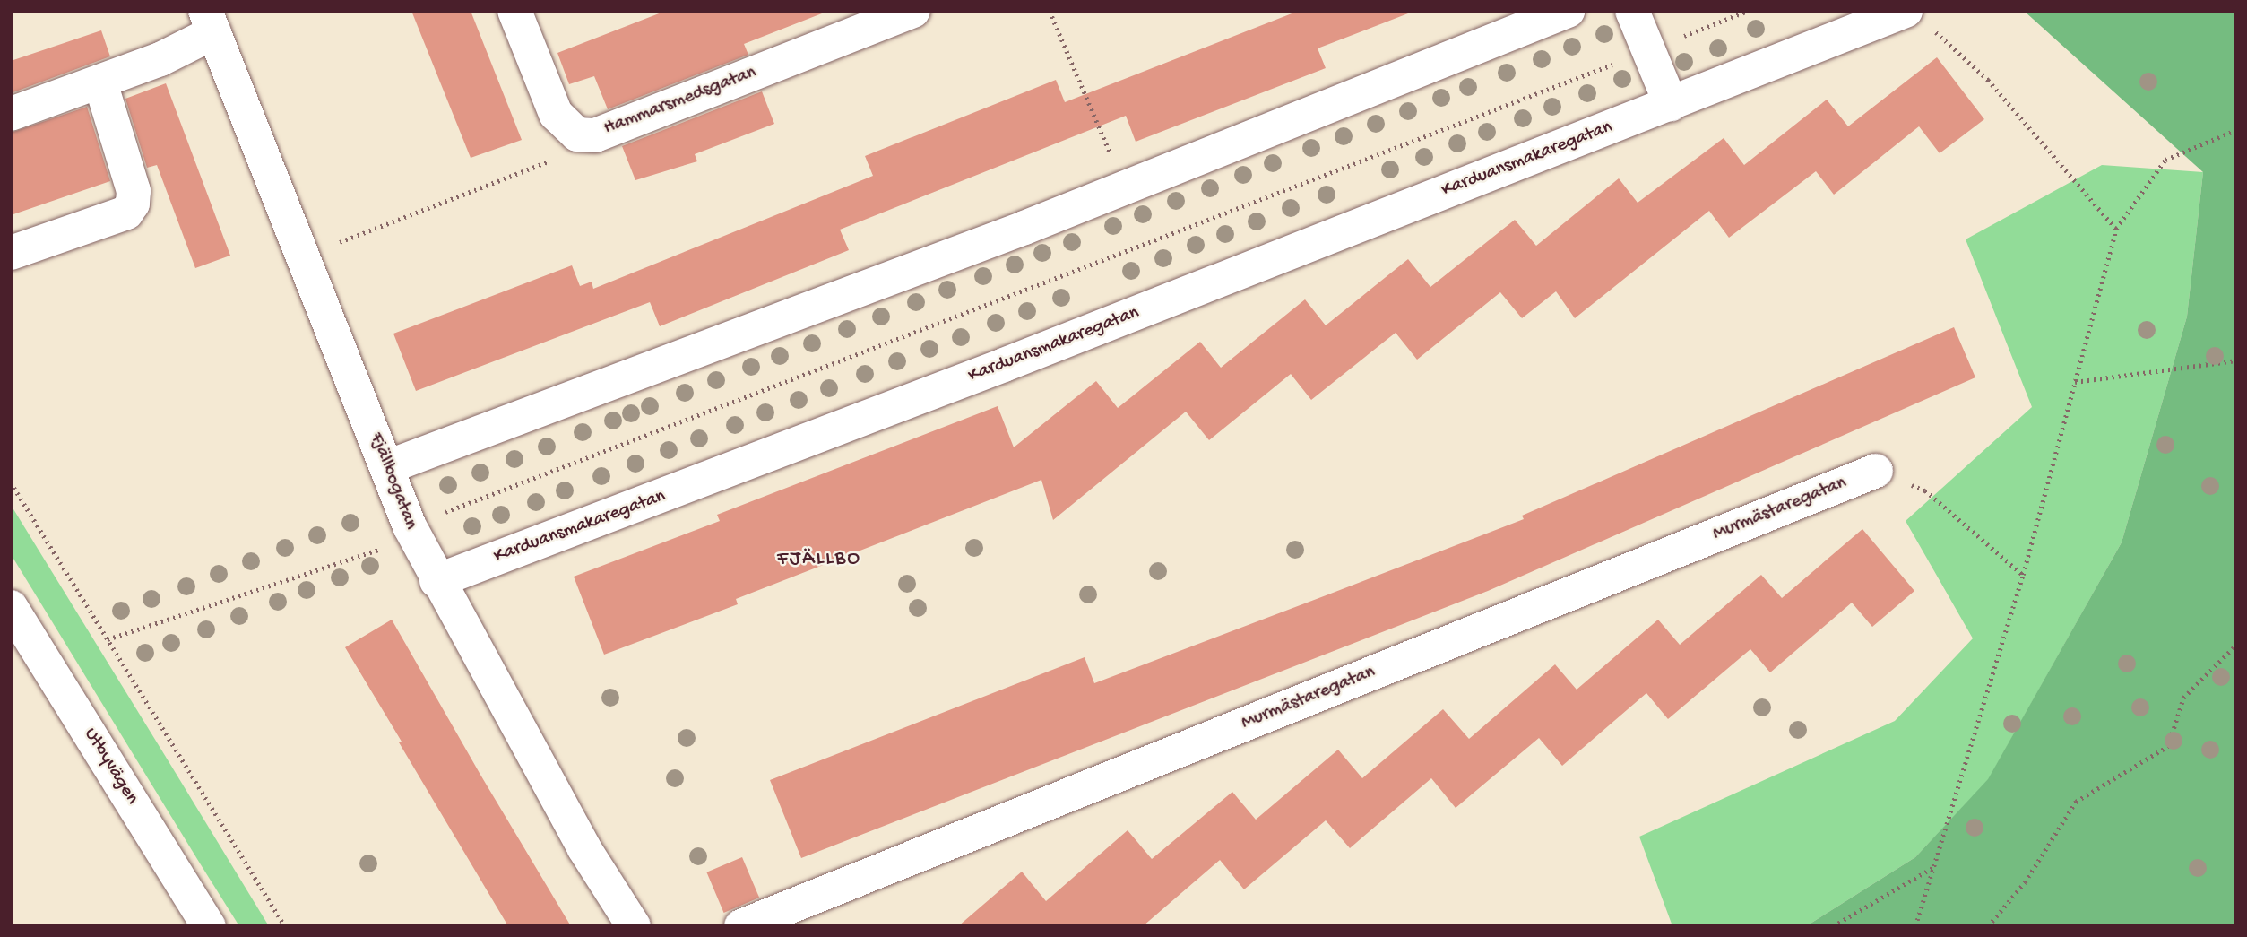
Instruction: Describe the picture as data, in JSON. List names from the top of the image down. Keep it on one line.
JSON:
{"streets":{"street":["Hammarsmedsgatan","Karduansmakaregatan","Fjällbogatan","Murmästaregatan","Utbyvägen"]},"crossings":[["Karduansmakaregatan","Fjällbogatan"]],"districts":["FJÄLLBO"]}
